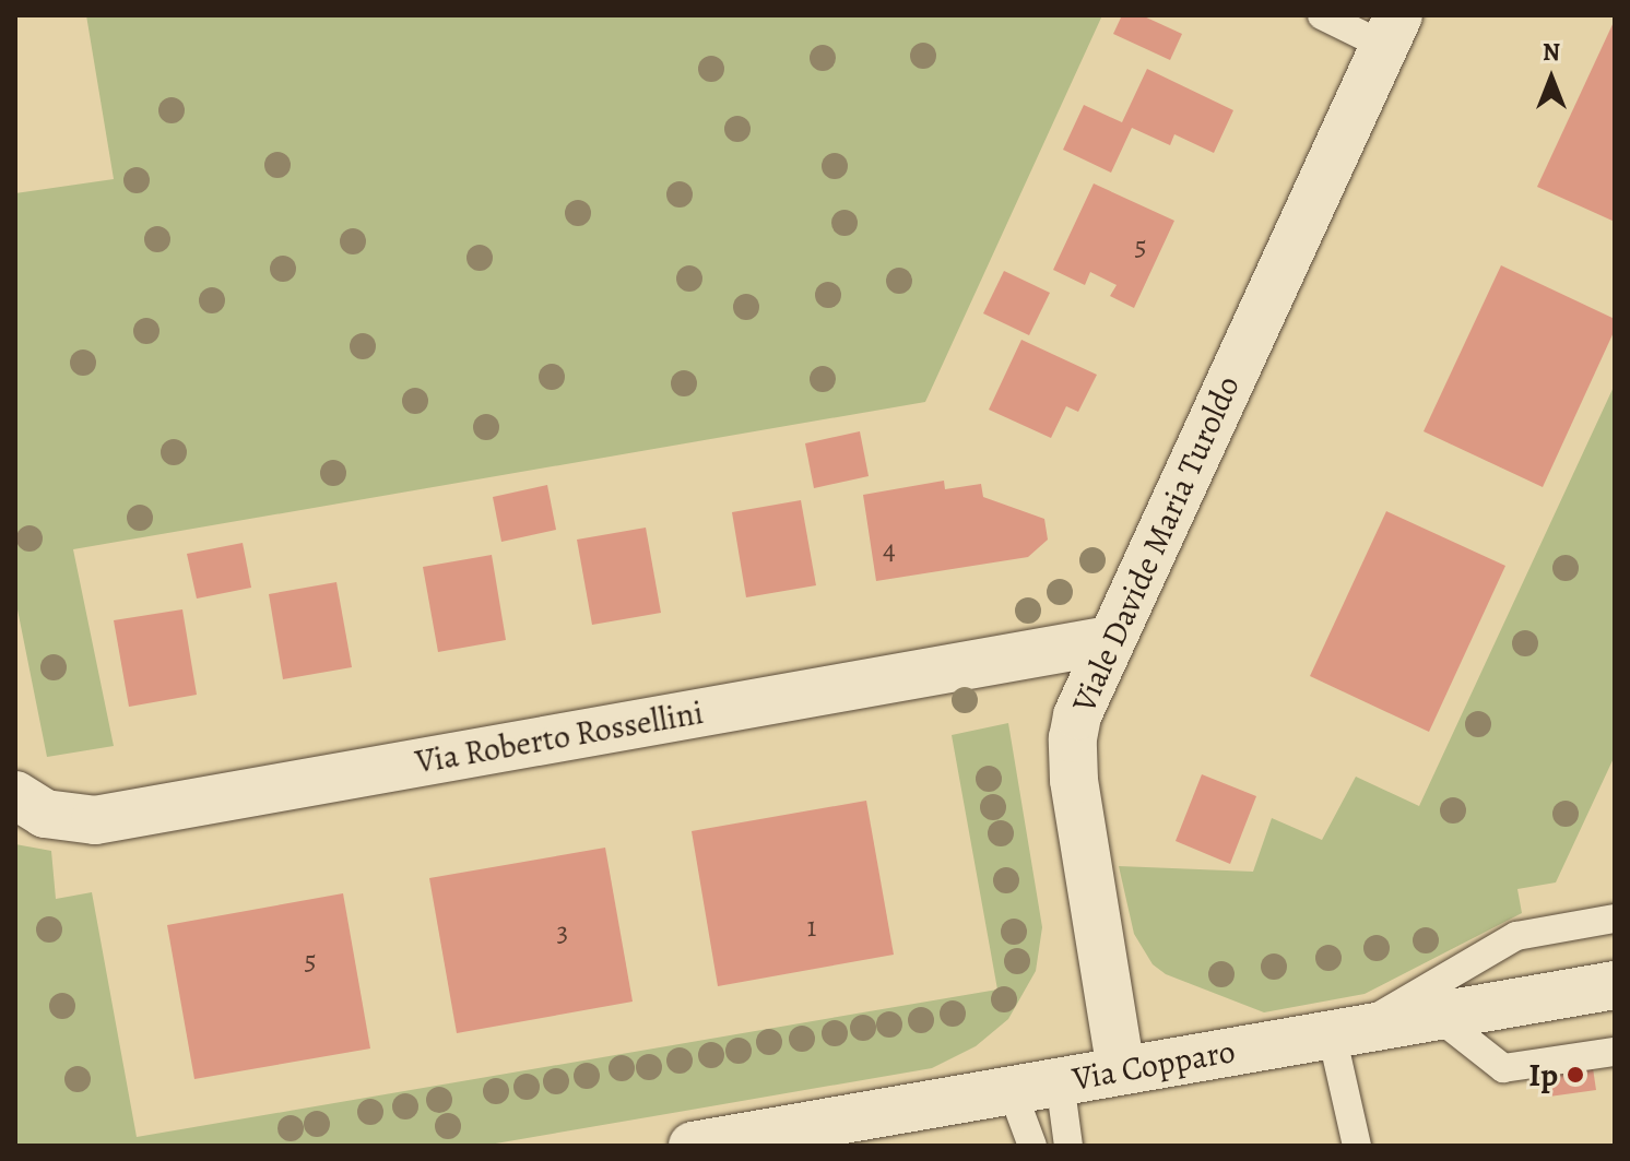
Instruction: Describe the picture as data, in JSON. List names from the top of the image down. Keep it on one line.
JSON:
{"streets":{"street":["Viale Davide Maria Turoldo","Via Roberto Rossellini","Via Copparo"]},"crossings":[["Viale Davide Maria Turoldo","Via Roberto Rossellini"],["Viale Davide Maria Turoldo","Via Copparo"]],"places":["Ip"],"house_numbers":["5","4","1","3","5"],"north":"top"}
